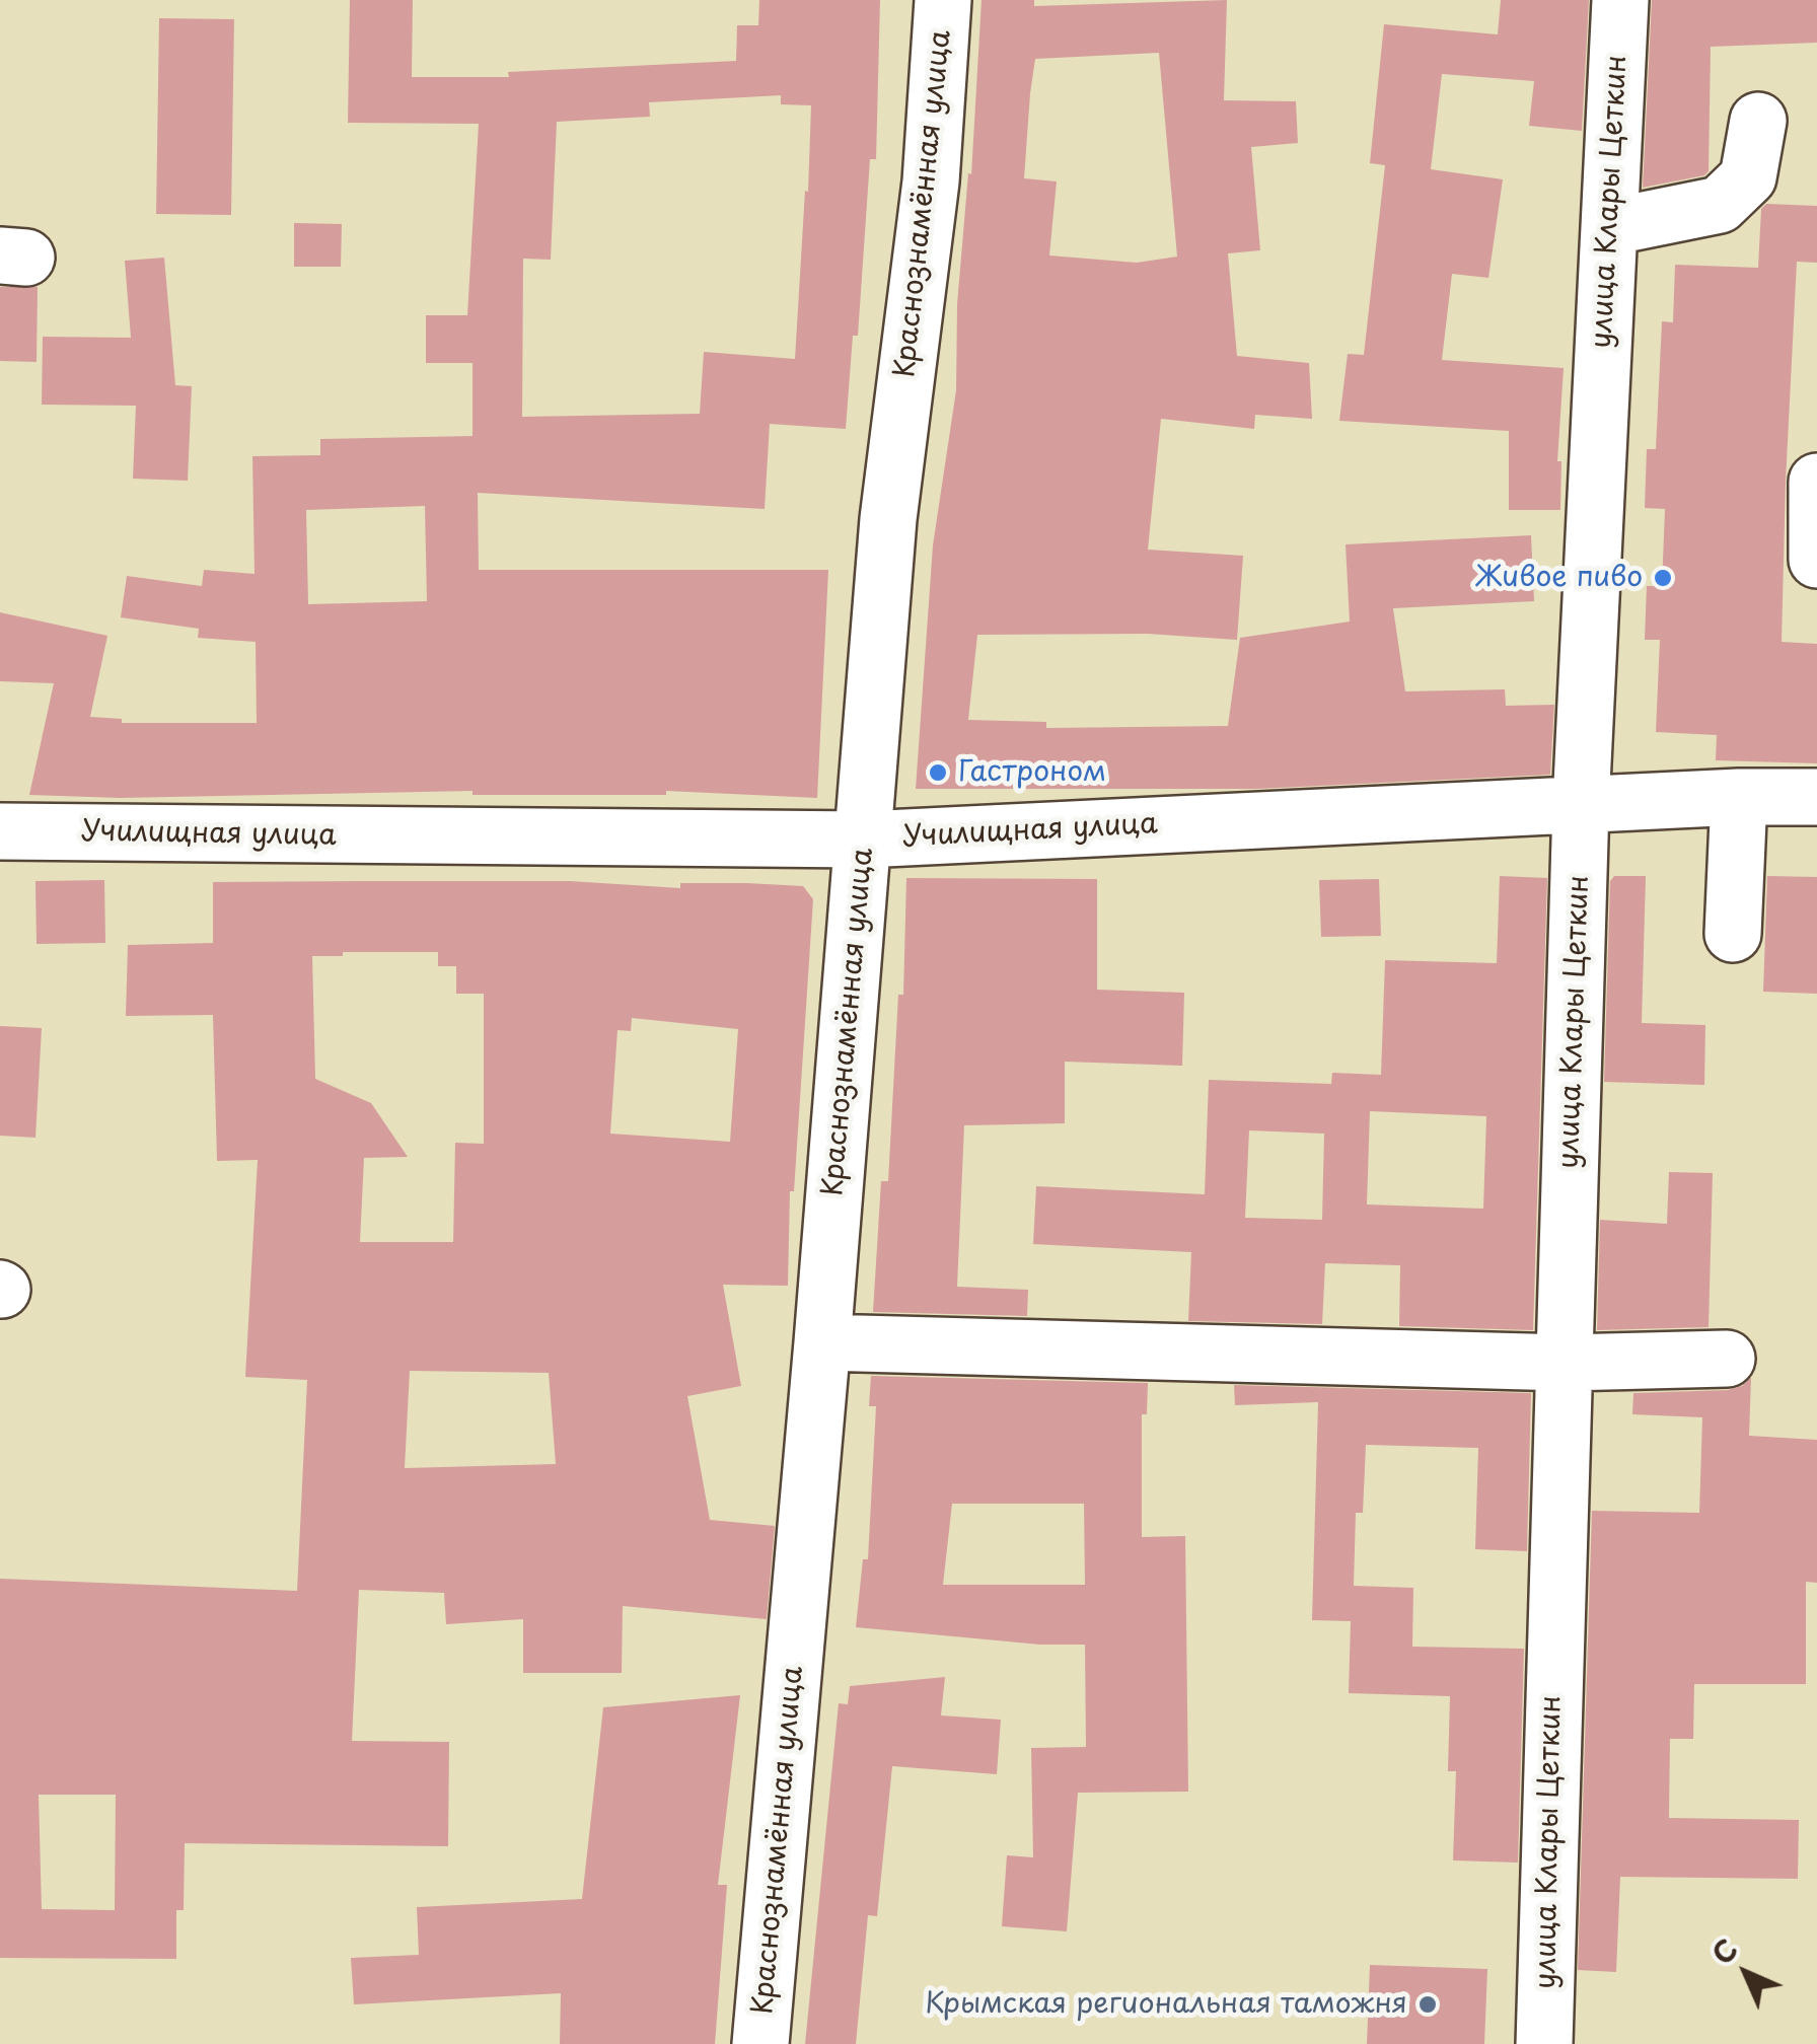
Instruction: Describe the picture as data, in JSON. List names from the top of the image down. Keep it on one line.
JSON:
{"streets":{"street":["улица Клары Цеткин","Краснознамённая улица","Училищная улица"]},"crossings":[["улица Клары Цеткин","Училищная улица"],["Краснознамённая улица","Училищная улица"]],"places":["Живое пиво","Гастроном","Крымская региональная таможня"],"north":"top left"}
